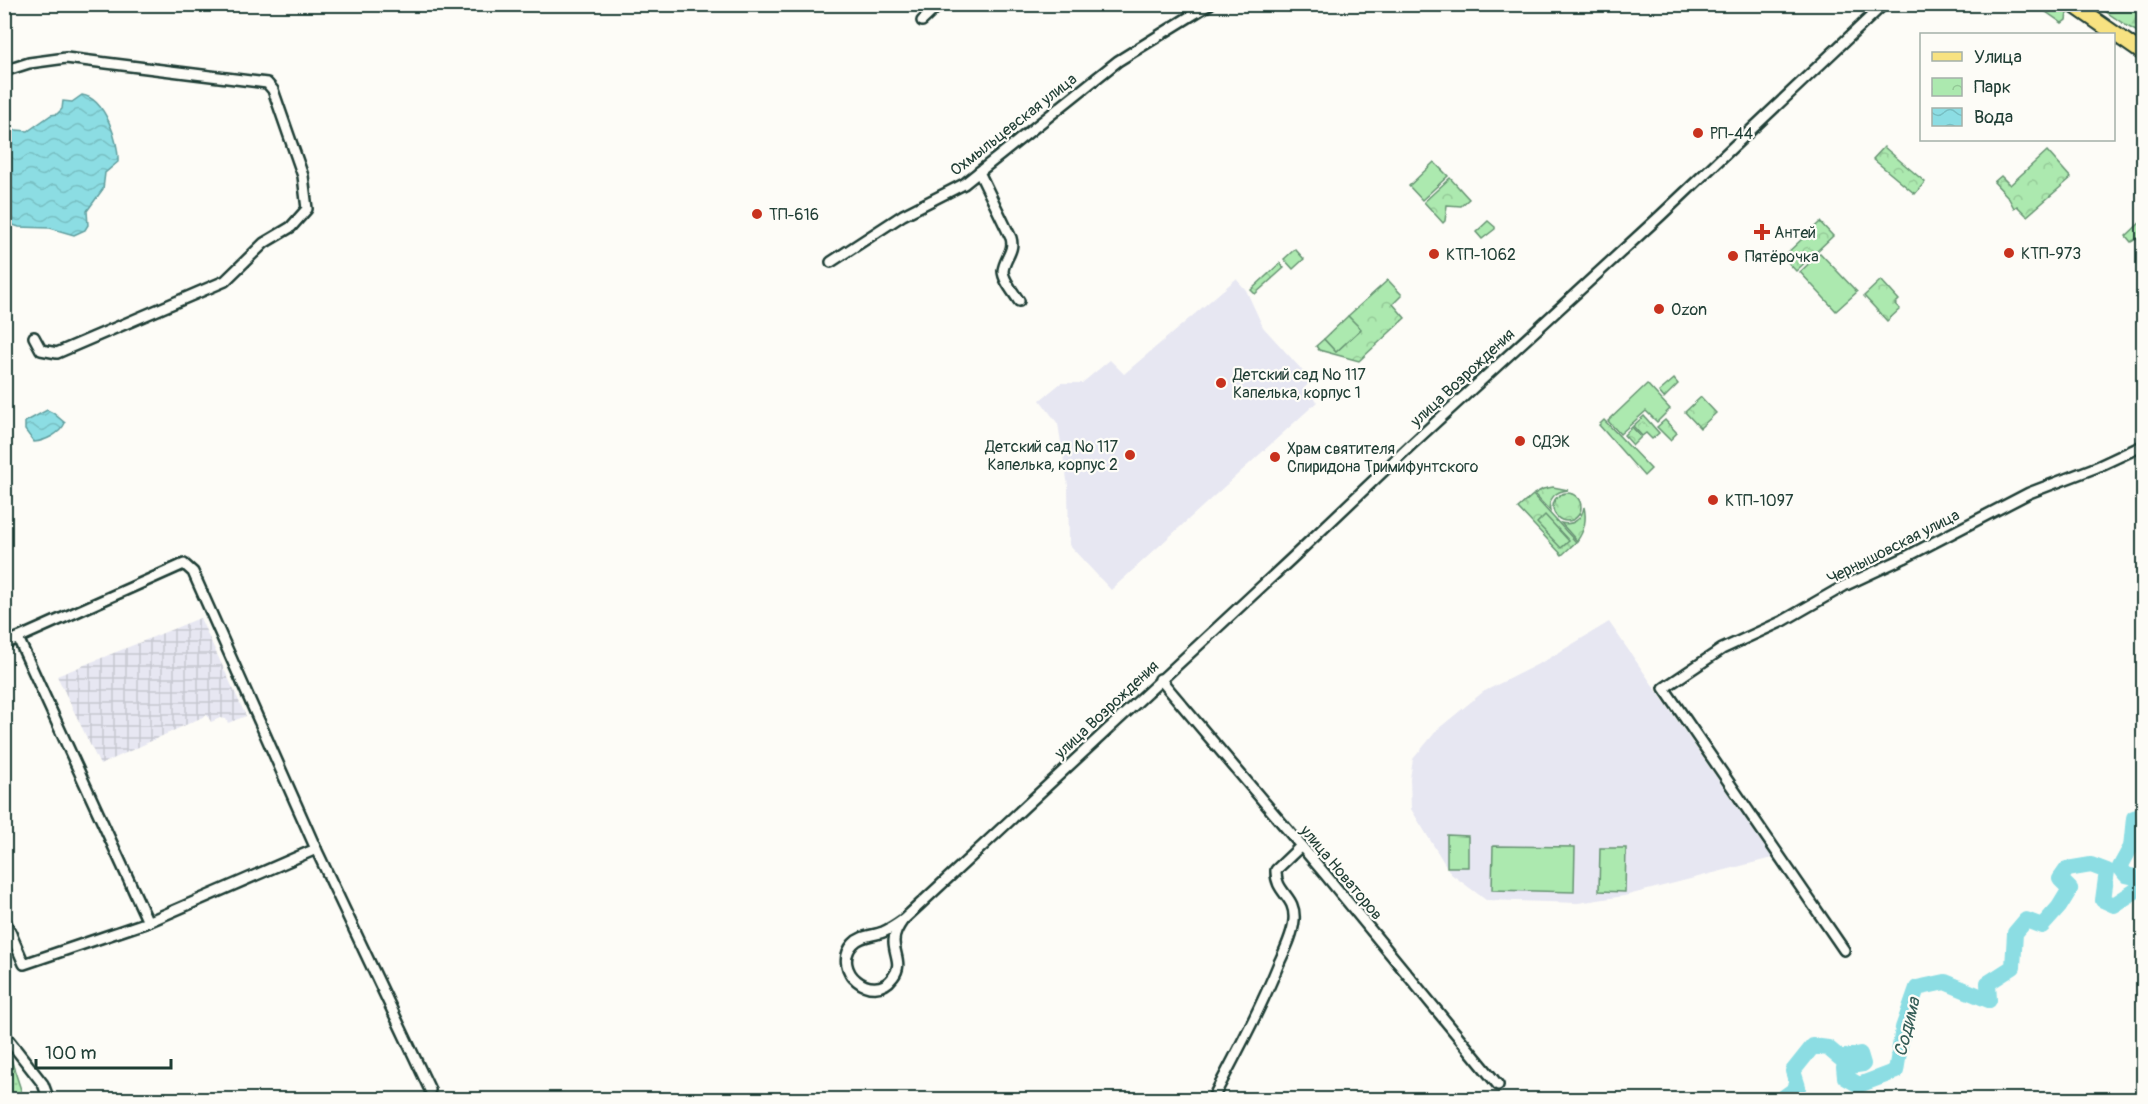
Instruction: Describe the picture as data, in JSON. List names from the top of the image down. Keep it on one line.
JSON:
{"streets":{"street":["Охмыльцевская улица","улица Возрождения","Чернышовская улица","улица Новаторов"]},"crossings":[["улица Возрождения","улица Новаторов"]],"water":["Содима"],"places":{"other":["РП-44","ТП-616","КТП-973","КТП-1062","Пятёрочка","Ozon","Детский сад № 117 Капелька, корпус 1","СДЭК","Детский сад № 117 Капелька, корпус 2","Храм святителя Спиридона Тримифунтского","КТП-1097"],"health":["Антей"]},"legend":["Улица","Парк","Вода"],"scale_bar":"100 m"}
